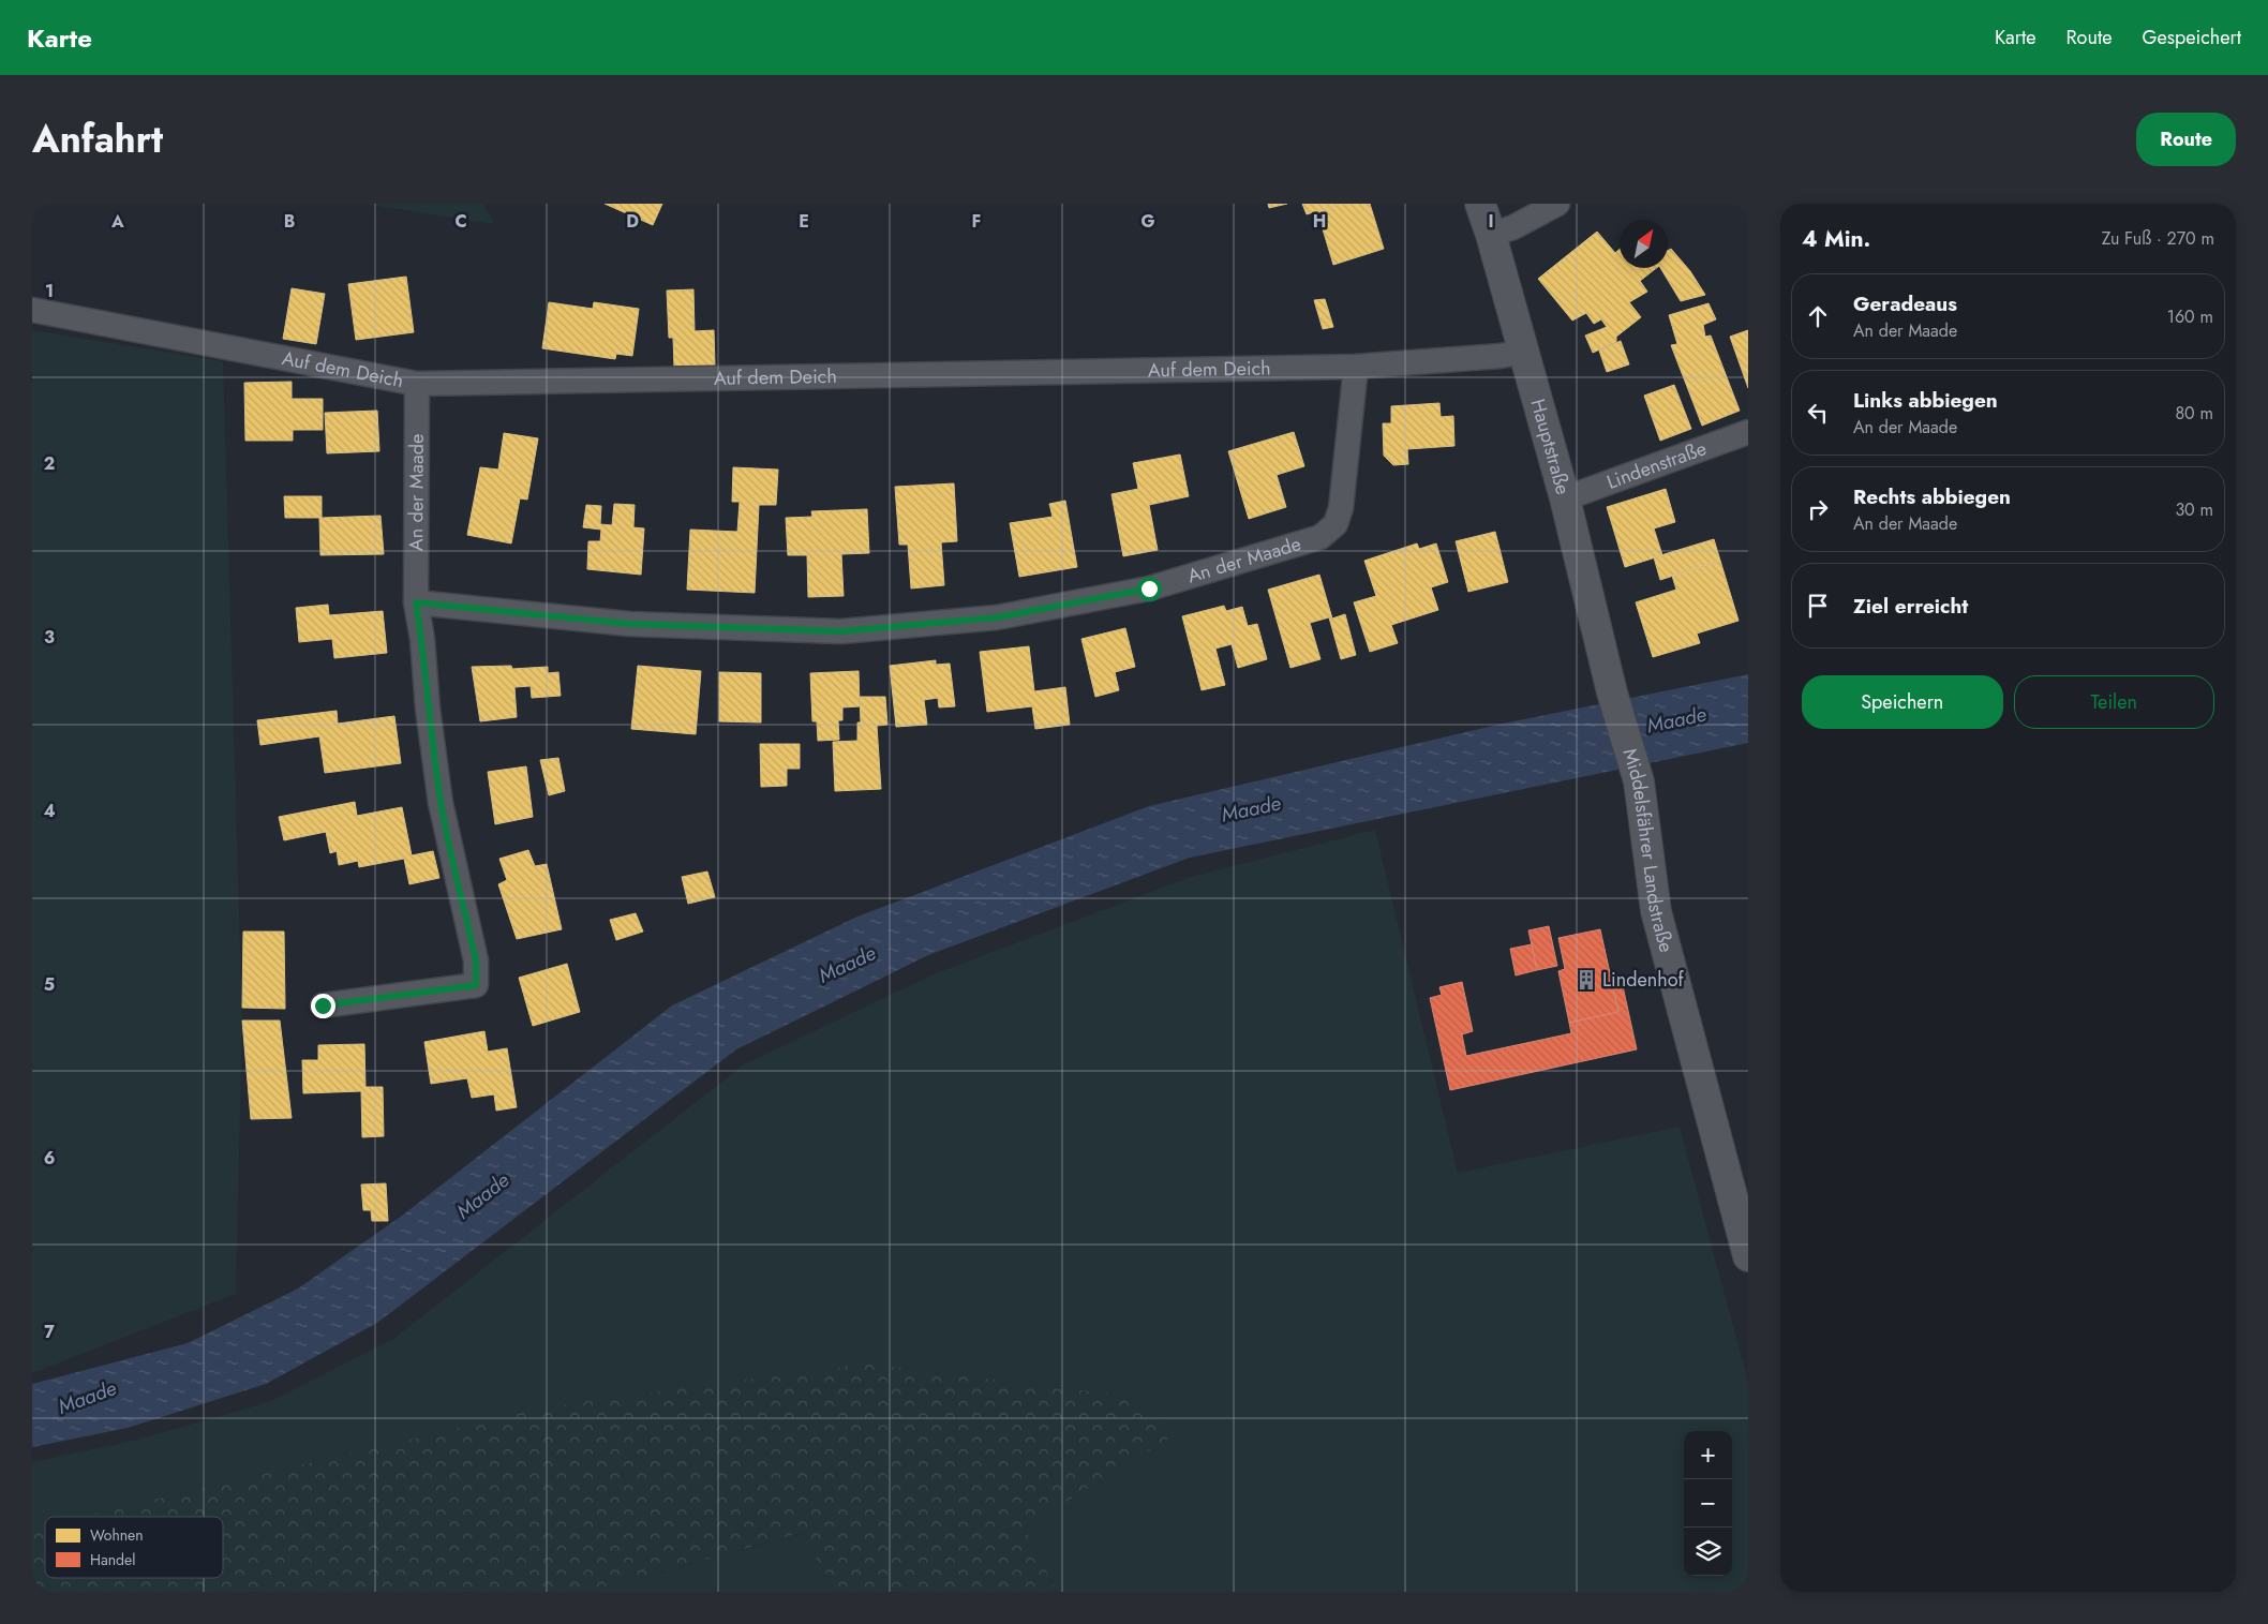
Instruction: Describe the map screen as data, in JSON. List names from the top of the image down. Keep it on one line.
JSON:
{"streets":{"street":["Auf dem Deich","Hauptstraße","Lindenstraße","An der Maade","Middelsfährer Landstraße"]},"crossings":[["Auf dem Deich","Hauptstraße"],["Auf dem Deich","An der Maade"],["Hauptstraße","Lindenstraße"],["Hauptstraße","Middelsfährer Landstraße"]],"water":["Maade"],"places":{"building":["Lindenhof"]},"legend":["Wohnen","Handel"],"north":"top right","page":{"header":"Karte","nav":["Karte","Route","Gespeichert"],"title":"Anfahrt","buttons":["Route",["Speichern","Teilen"]],"heading":["4 Min.","Zu Fuß · 270 m"],"list":[["Geradeaus","An der Maade","160 m"],["Links abbiegen","An der Maade","80 m"],["Rechts abbiegen","An der Maade","30 m"],"Ziel erreicht"],"map_buttons":["+","−"]},"grid":{"columns":["A","B","C","D","E","F","G","H","I"],"rows":["1","2","3","4","5","6","7"]}}
